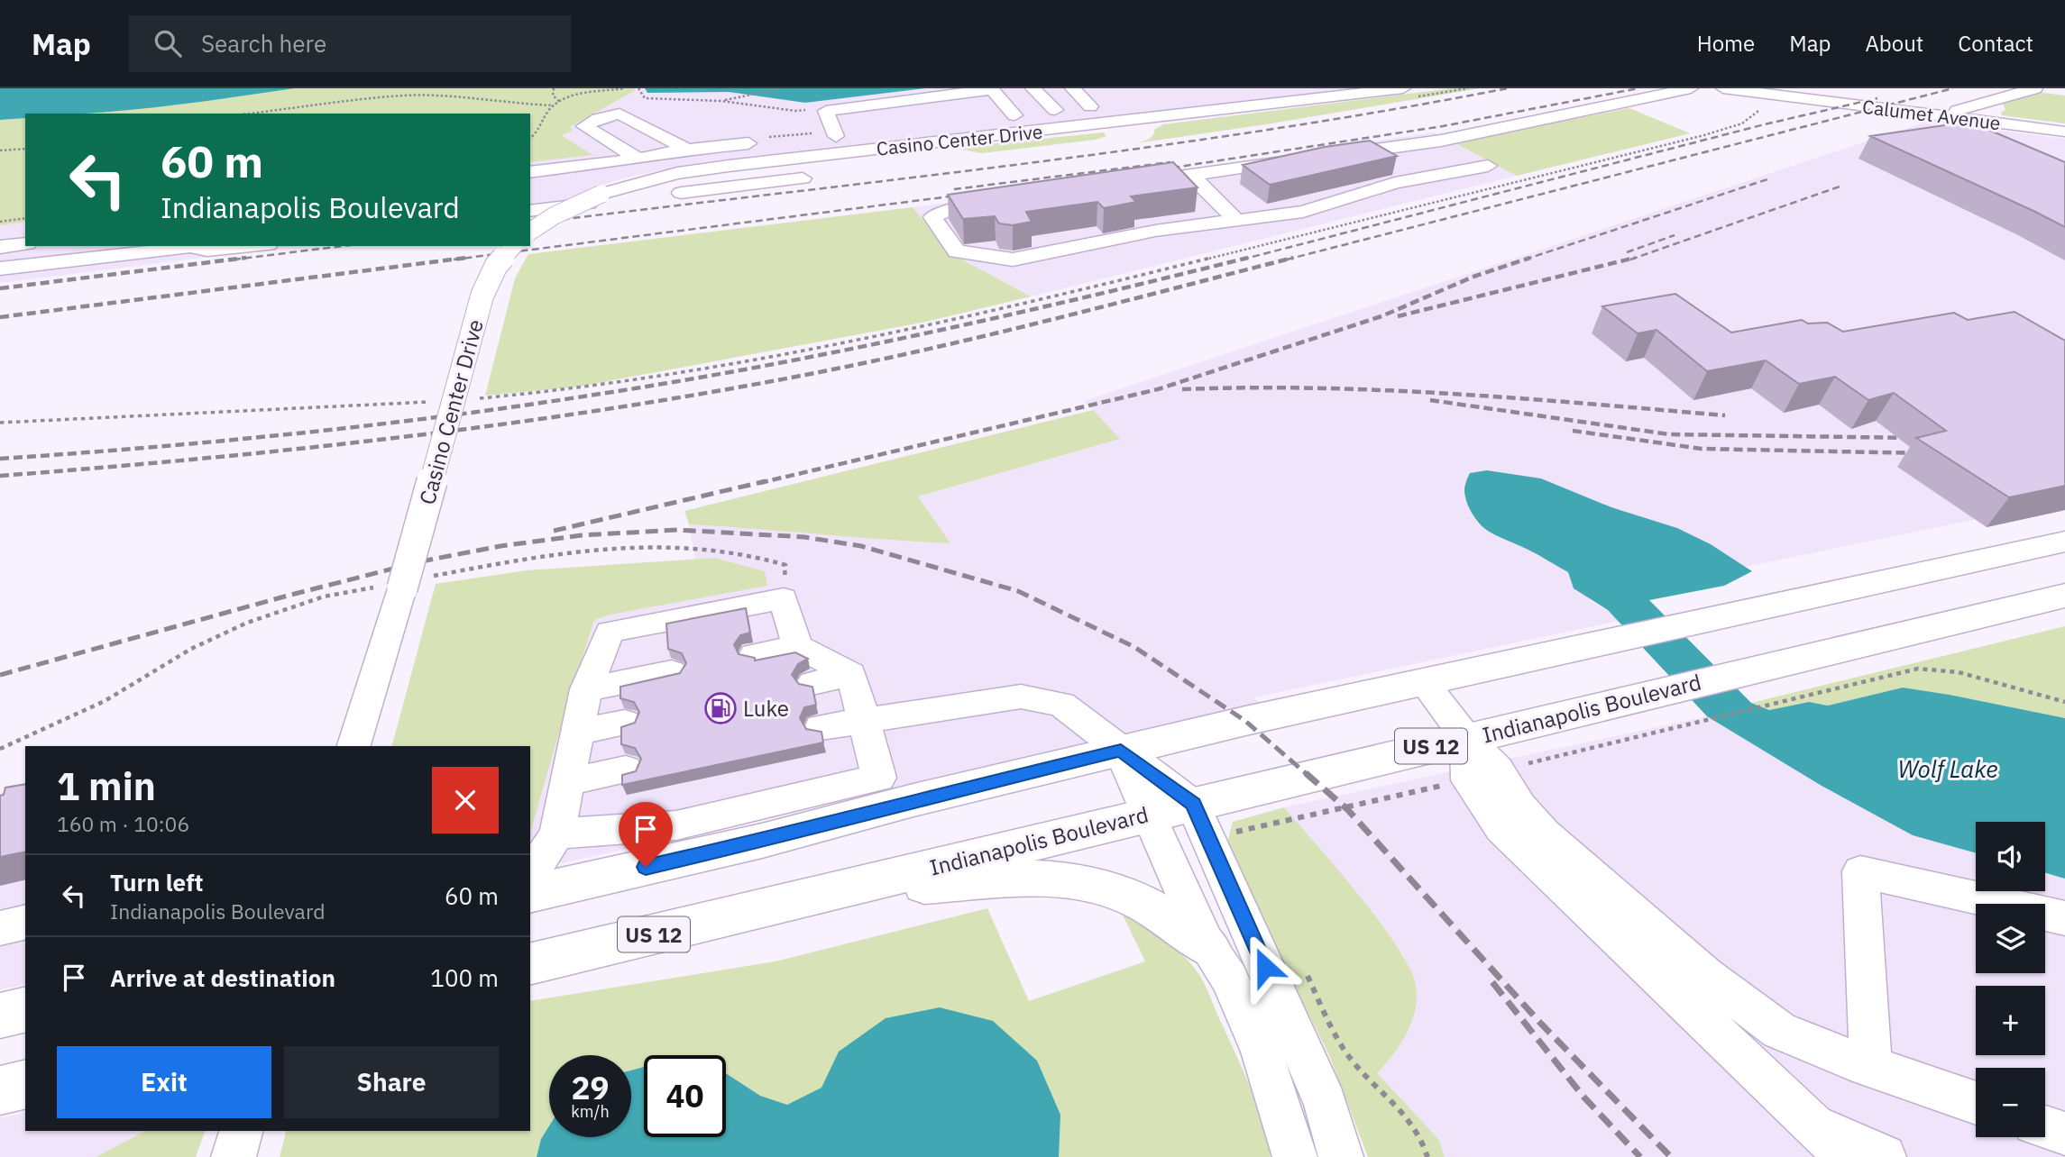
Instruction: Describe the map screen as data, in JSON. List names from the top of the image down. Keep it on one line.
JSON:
{"streets":{"main road":["Indianapolis Boulevard","US 12"],"street":["Calumet Avenue","Casino Center Drive"]},"water":["Wolf Lake"],"places":{"fuel station":["Luke"]},"page":{"header":"Map","search":"Search here","nav":["Home","Map","About","Contact"],"turn":["60 m","Indianapolis Boulevard"],"heading":["1 min","160 m · 10:06"],"map_buttons":["+","−"],"list":[{"name":"Turn left","note":"Indianapolis Boulevard","value":"60 m"},{"name":"Arrive at destination","value":"100 m"}],"buttons":["Exit","Share"],"speed":"29 km/h","limit":"40"}}
